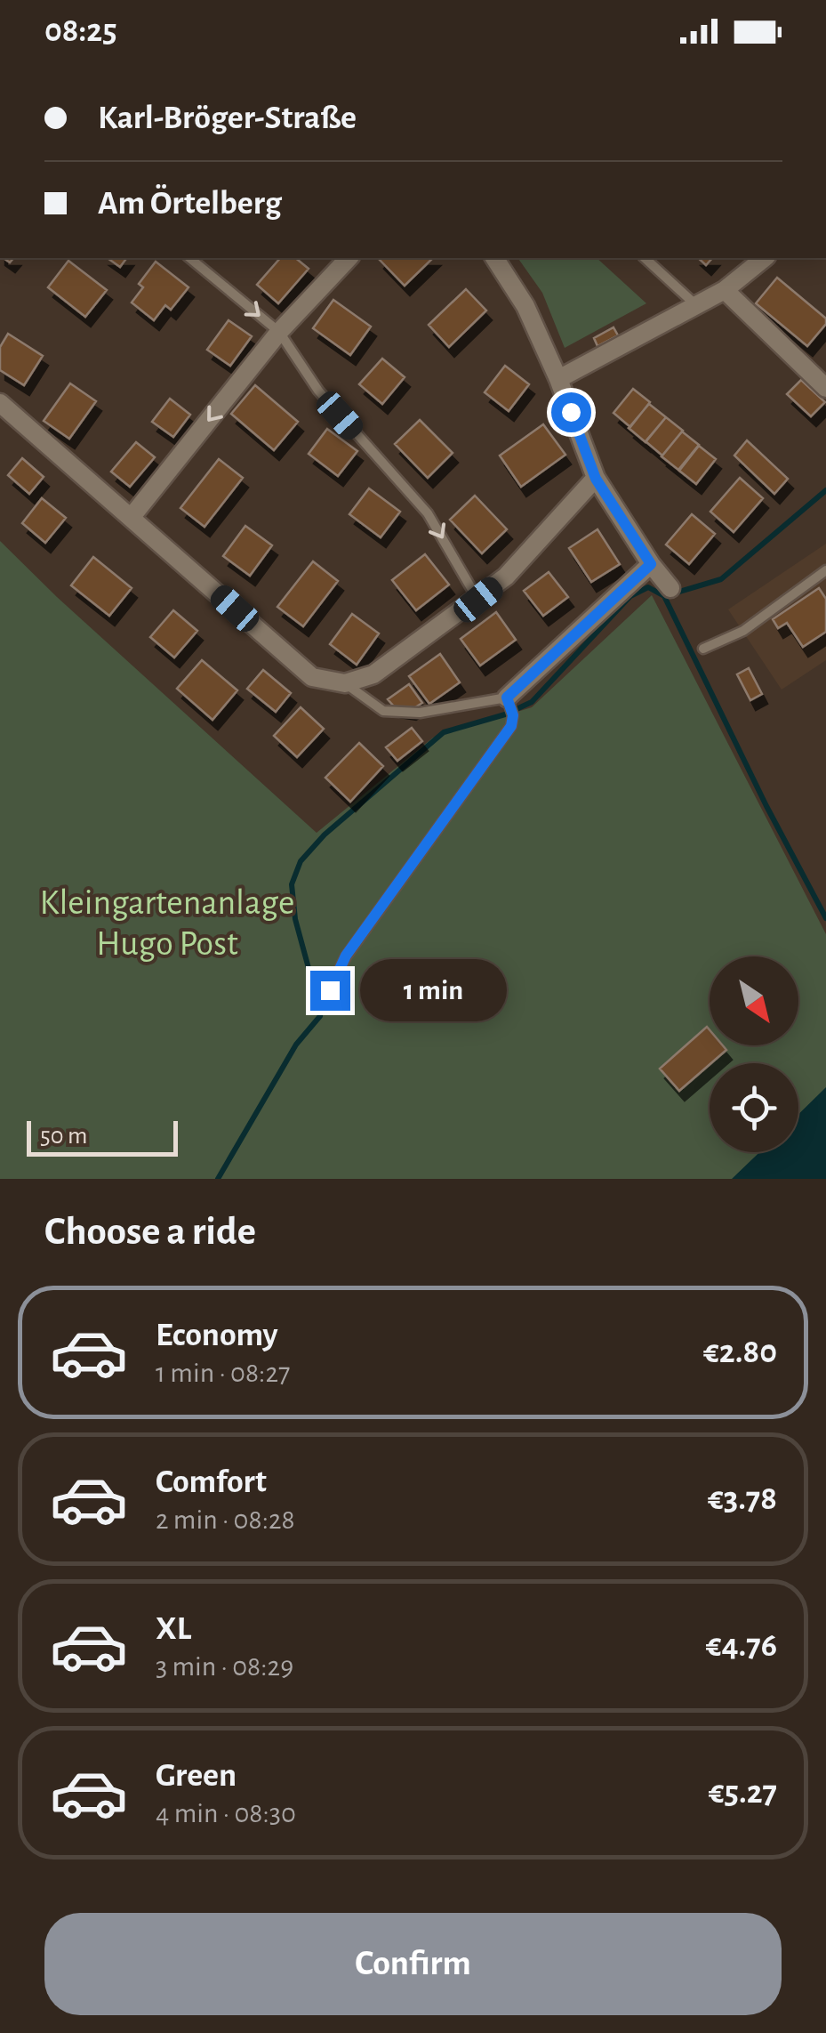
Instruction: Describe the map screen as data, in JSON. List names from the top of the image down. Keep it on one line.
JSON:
{"parks":["Kleingartenanlage Hugo Post"],"scale_bar":"50 m","north":"bottom right","page":{"status":"08:25","banner":["Karl-Bröger-Straße","Am Örtelberg"],"bubble":"1 min","scale":"50 m","heading":"Choose a ride","list":[{"name":"Economy","note":"1 min · 08:27","value":"€2.80"},{"name":"Comfort","note":"2 min · 08:28","value":"€3.78"},{"name":"XL","note":"3 min · 08:29","value":"€4.76"},{"name":"Green","note":"4 min · 08:30","value":"€5.27"}],"buttons":"Confirm"}}
